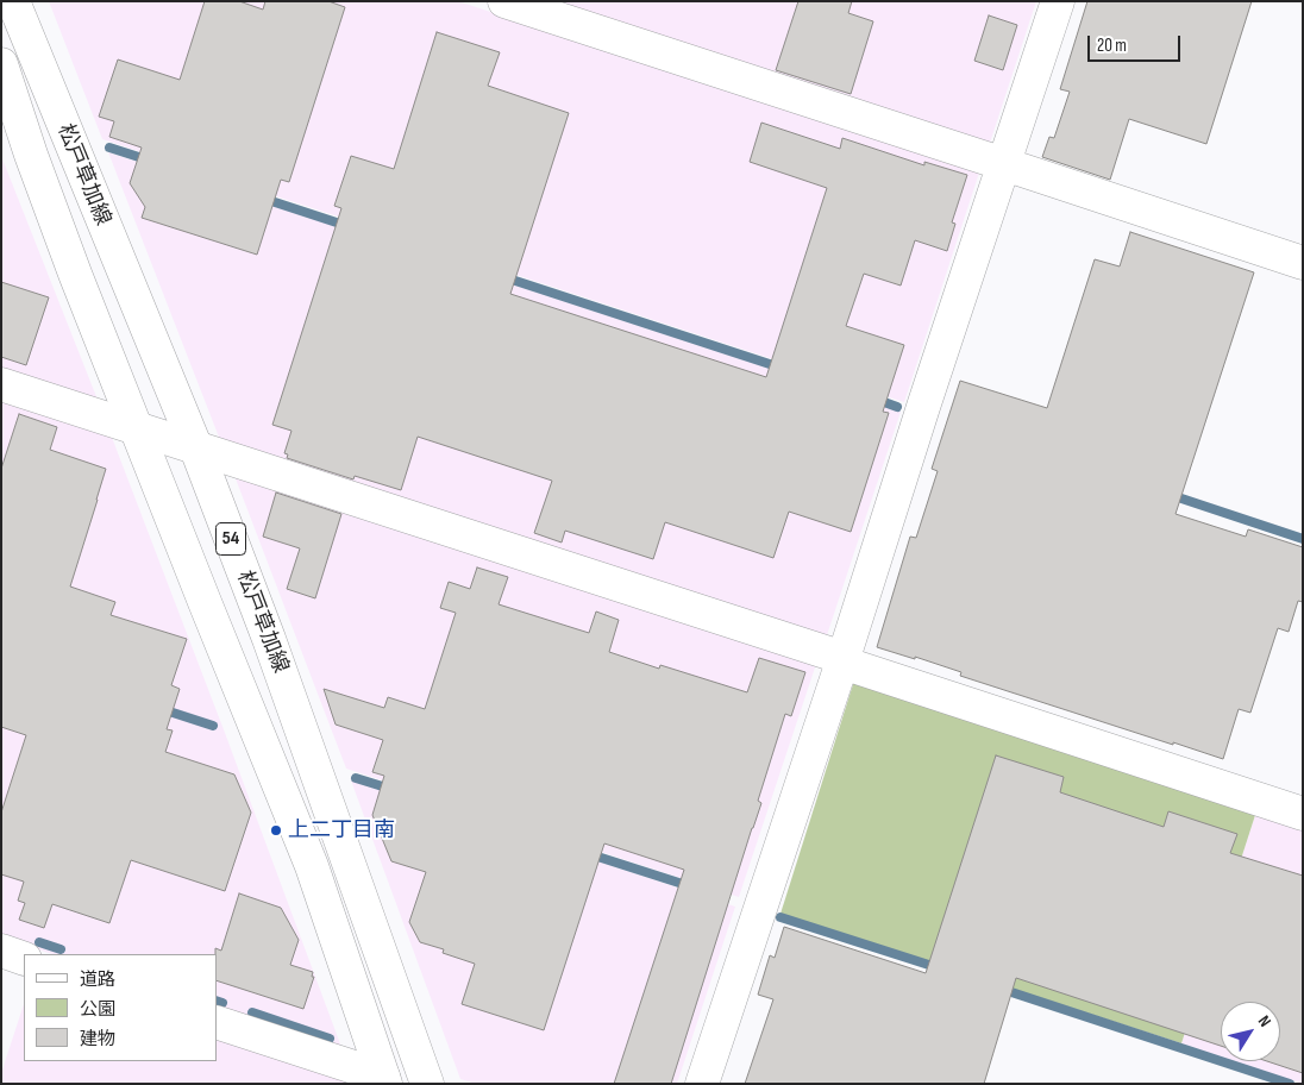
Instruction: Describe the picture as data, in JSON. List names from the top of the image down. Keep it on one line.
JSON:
{"streets":{"street":["松戸草加線","54"]},"places":["上二丁目南"],"legend":["道路","公園","建物"],"scale_bar":"20 m","north":"top right"}
